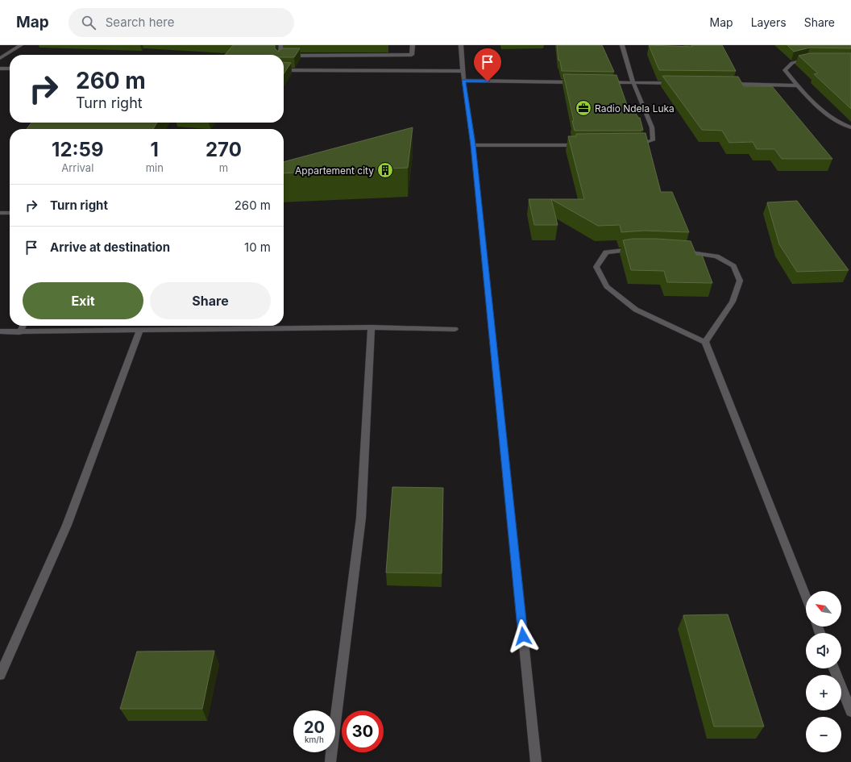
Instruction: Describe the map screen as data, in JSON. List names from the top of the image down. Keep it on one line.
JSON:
{"places":{"office":["Radio Ndela Luka"],"building":["Appartement city"]},"north":"top left","page":{"header":"Map","search":"Search here","nav":["Map","Layers","Share"],"turn":["260 m","Turn right"],"eta":["12:59","Arrival","1","min","270","m"],"list":[{"name":"Turn right","value":"260 m"},{"name":"Arrive at destination","value":"10 m"}],"buttons":["Exit","Share"],"map_buttons":["+","−"],"speed":"20 km/h","limit":"30"}}
